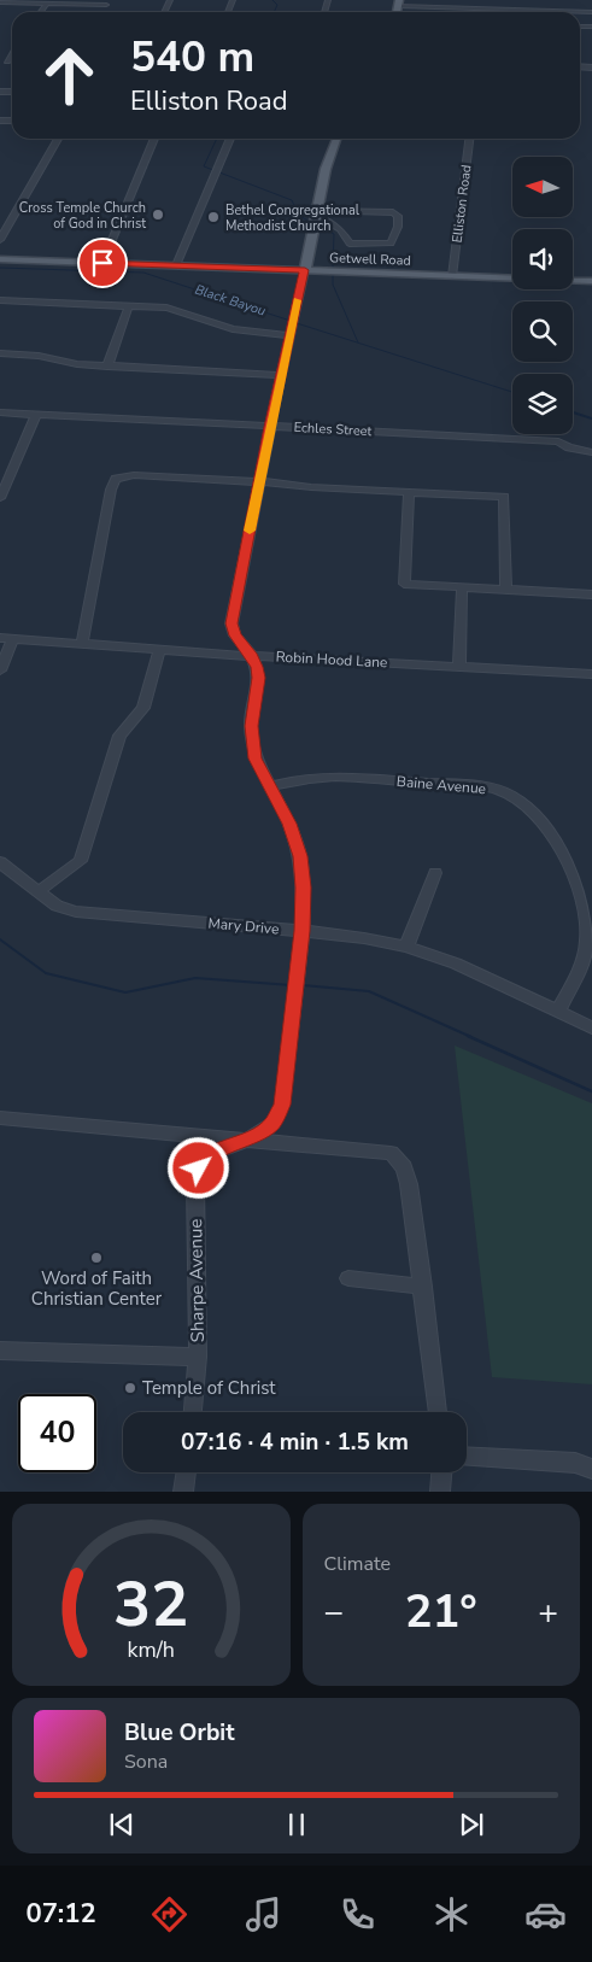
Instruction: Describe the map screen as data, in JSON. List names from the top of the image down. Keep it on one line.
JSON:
{"streets":{"main road":["Getwell Road"],"street":["Elliston Road","Echles Street","Robin Hood Lane","Baine Avenue","Mary Drive","Sharpe Avenue"]},"crossings":[["Elliston Road","Getwell Road"],["Robin Hood Lane","Sharpe Avenue"],["Baine Avenue","Mary Drive"],["Baine Avenue","Sharpe Avenue"],["Mary Drive","Sharpe Avenue"]],"water":["Black Bayou"],"places":["Cross Temple Church of God in Christ","Bethel Congregational Methodist Church","Word of Faith Christian Center","Temple of Christ"],"north":"left","page":{"turn":["540 m","Elliston Road"],"limit":"40","trip":"07:16 · 4 min · 1.5 km","tile":"Climate","heat":["−","21°","+"],"song":["Blue Orbit","Sona"],"tabs":"07:12","gauge":["32","km/h"]}}
